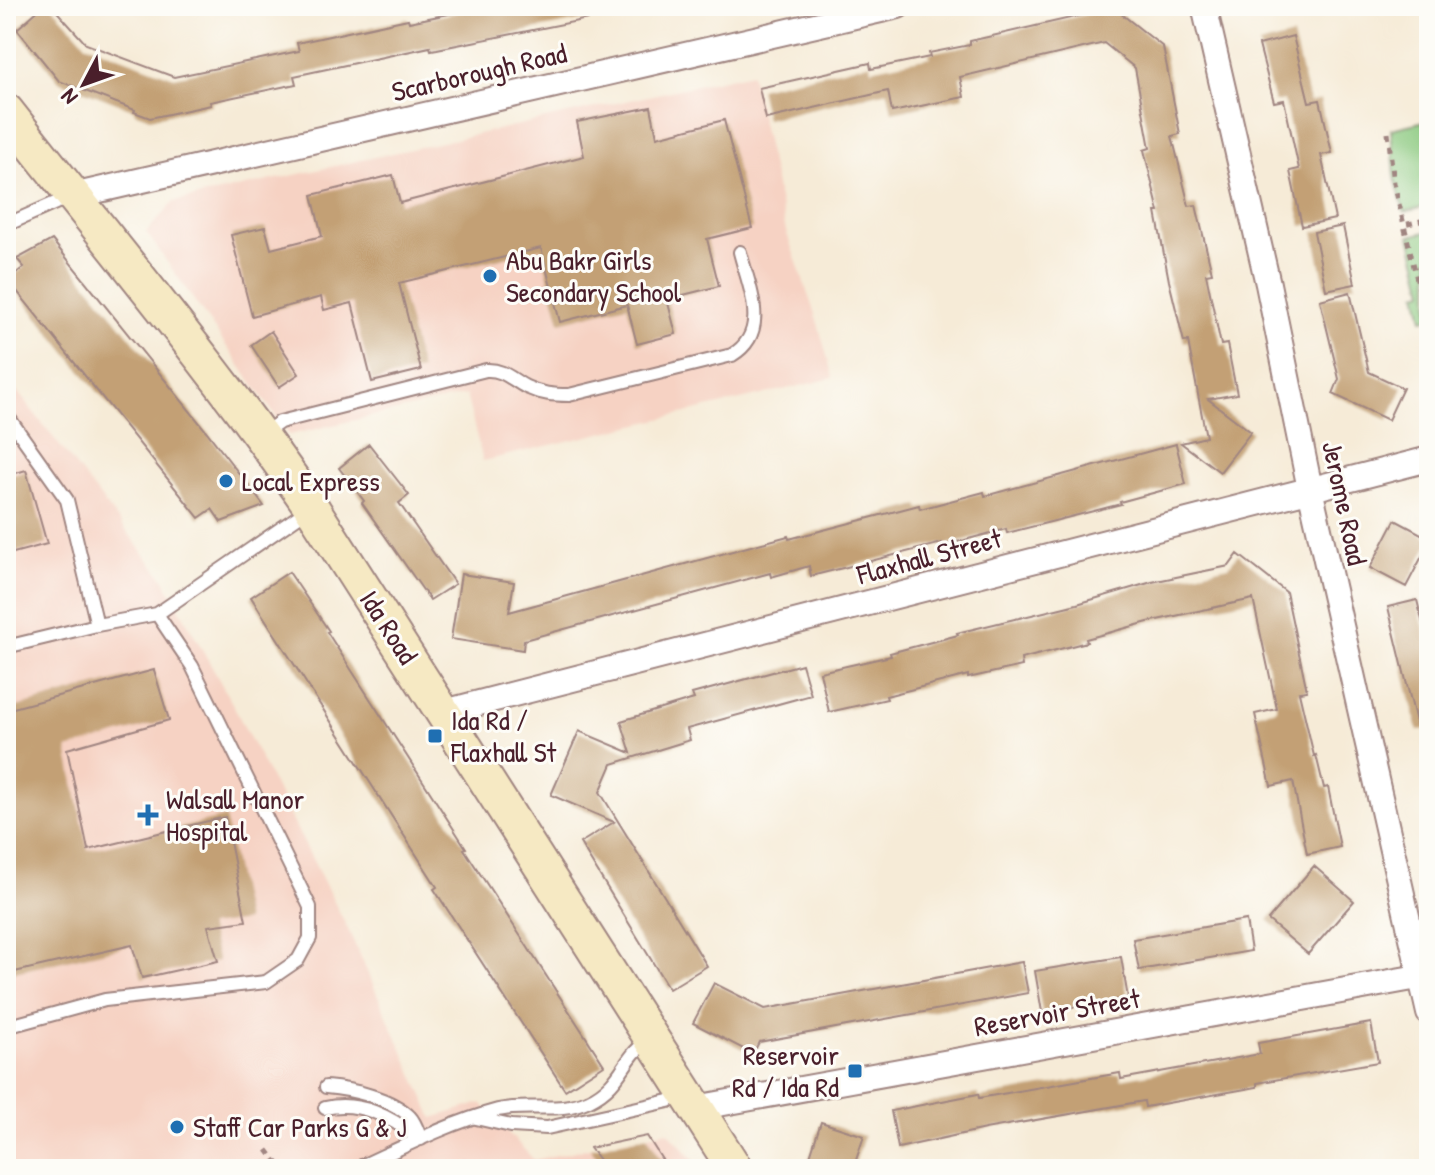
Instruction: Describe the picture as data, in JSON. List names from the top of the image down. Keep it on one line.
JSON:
{"streets":{"street":["Scarborough Road","Jerome Road","Flaxhall Street","Ida Road","Reservoir Street"]},"crossings":[["Scarborough Road","Ida Road"],["Jerome Road","Flaxhall Street"],["Jerome Road","Reservoir Street"],["Flaxhall Street","Ida Road"],["Ida Road","Reservoir Street"]],"places":{"other":["Abu Bakr Girls Secondary School","Local Express","Staff Car Parks G & J"],"transit":["Ida Rd / Flaxhall St","Reservoir Rd / Ida Rd"],"health":["Walsall Manor Hospital"]},"north":"bottom left"}
